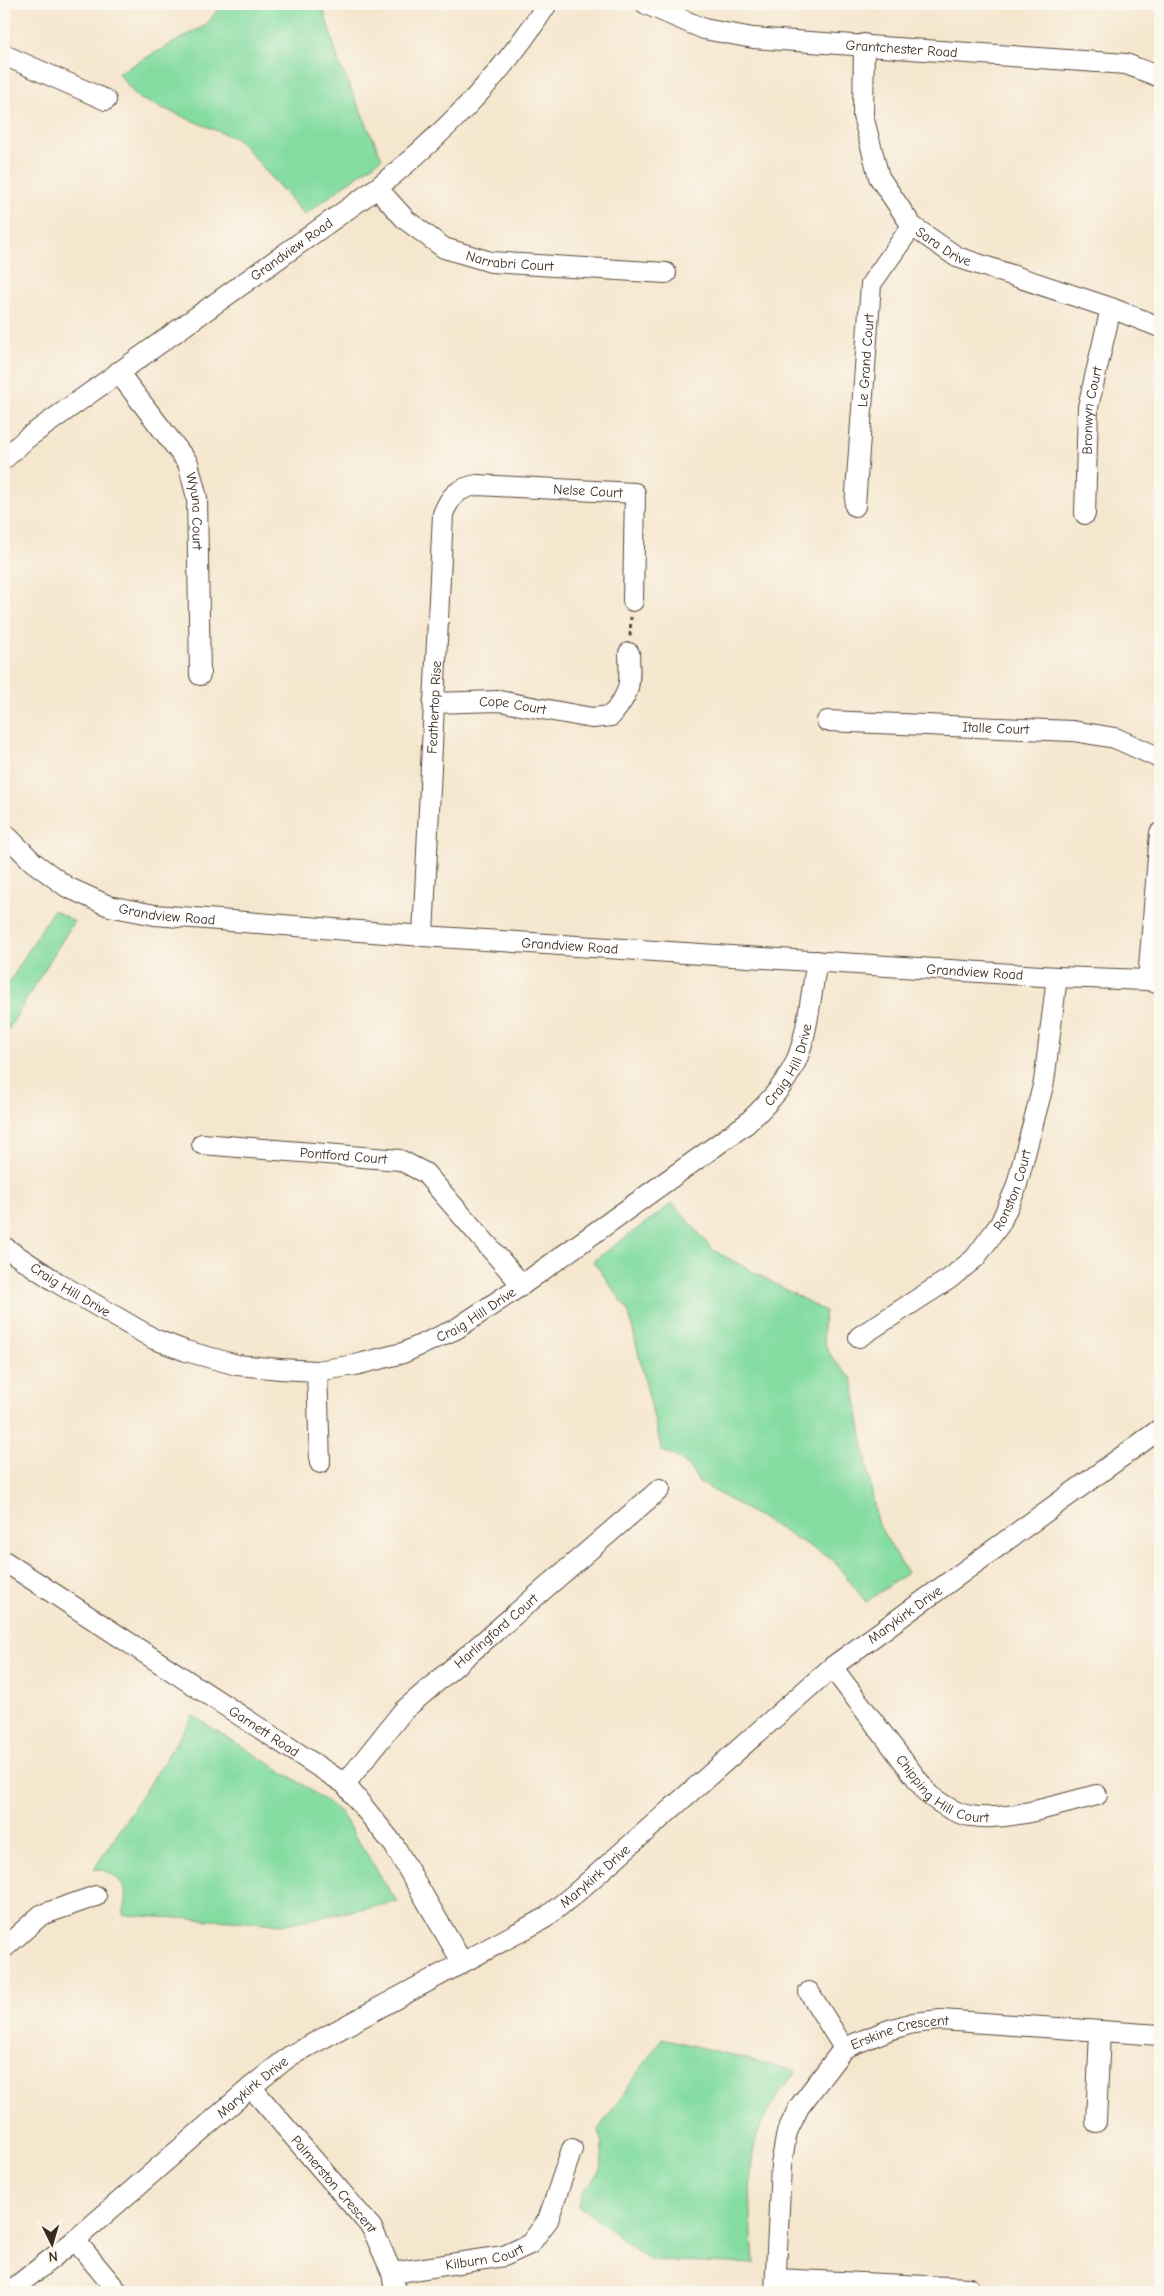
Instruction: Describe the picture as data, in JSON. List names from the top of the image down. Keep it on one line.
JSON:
{"streets":{"street":["Grantchester Road","Sara Drive","Grandview Road","Narrabri Court","Le Grand Court","Bronwyn Court","Nelse Court","Wyuna Court","Feathertop Rise","Cope Court","Italle Court","Craig Hill Drive","Pontford Court","Ronston Court","Marykirk Drive","Harlingford Court","Garnett Road","Chipping Hill Court","Erskine Crescent","Palmerston Crescent","Kilburn Court"]},"crossings":[["Grantchester Road","Sara Drive"],["Sara Drive","Le Grand Court"],["Sara Drive","Bronwyn Court"],["Grandview Road","Narrabri Court"],["Grandview Road","Wyuna Court"],["Grandview Road","Feathertop Rise"],["Grandview Road","Craig Hill Drive"],["Grandview Road","Ronston Court"],["Nelse Court","Feathertop Rise"],["Feathertop Rise","Cope Court"],["Craig Hill Drive","Pontford Court"],["Marykirk Drive","Garnett Road"],["Marykirk Drive","Chipping Hill Court"],["Marykirk Drive","Palmerston Crescent"],["Harlingford Court","Garnett Road"],["Palmerston Crescent","Kilburn Court"]],"north":"bottom"}
